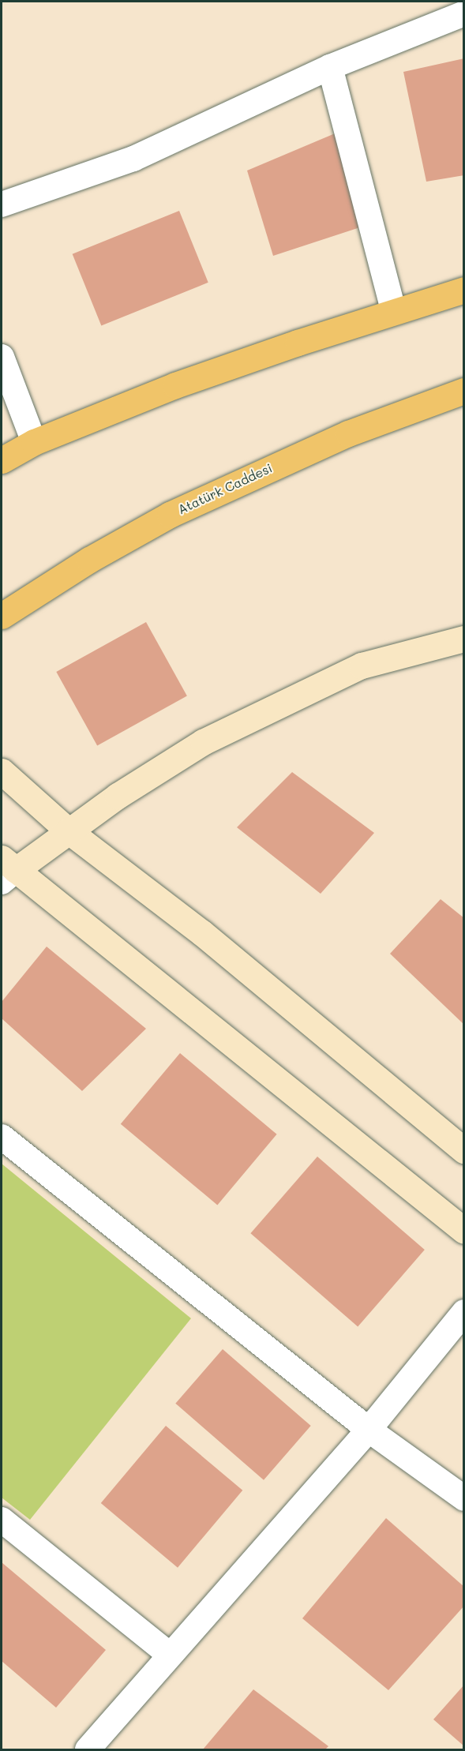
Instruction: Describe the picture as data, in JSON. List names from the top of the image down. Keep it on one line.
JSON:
{"streets":{"main road":["Atatürk Caddesi"]}}
